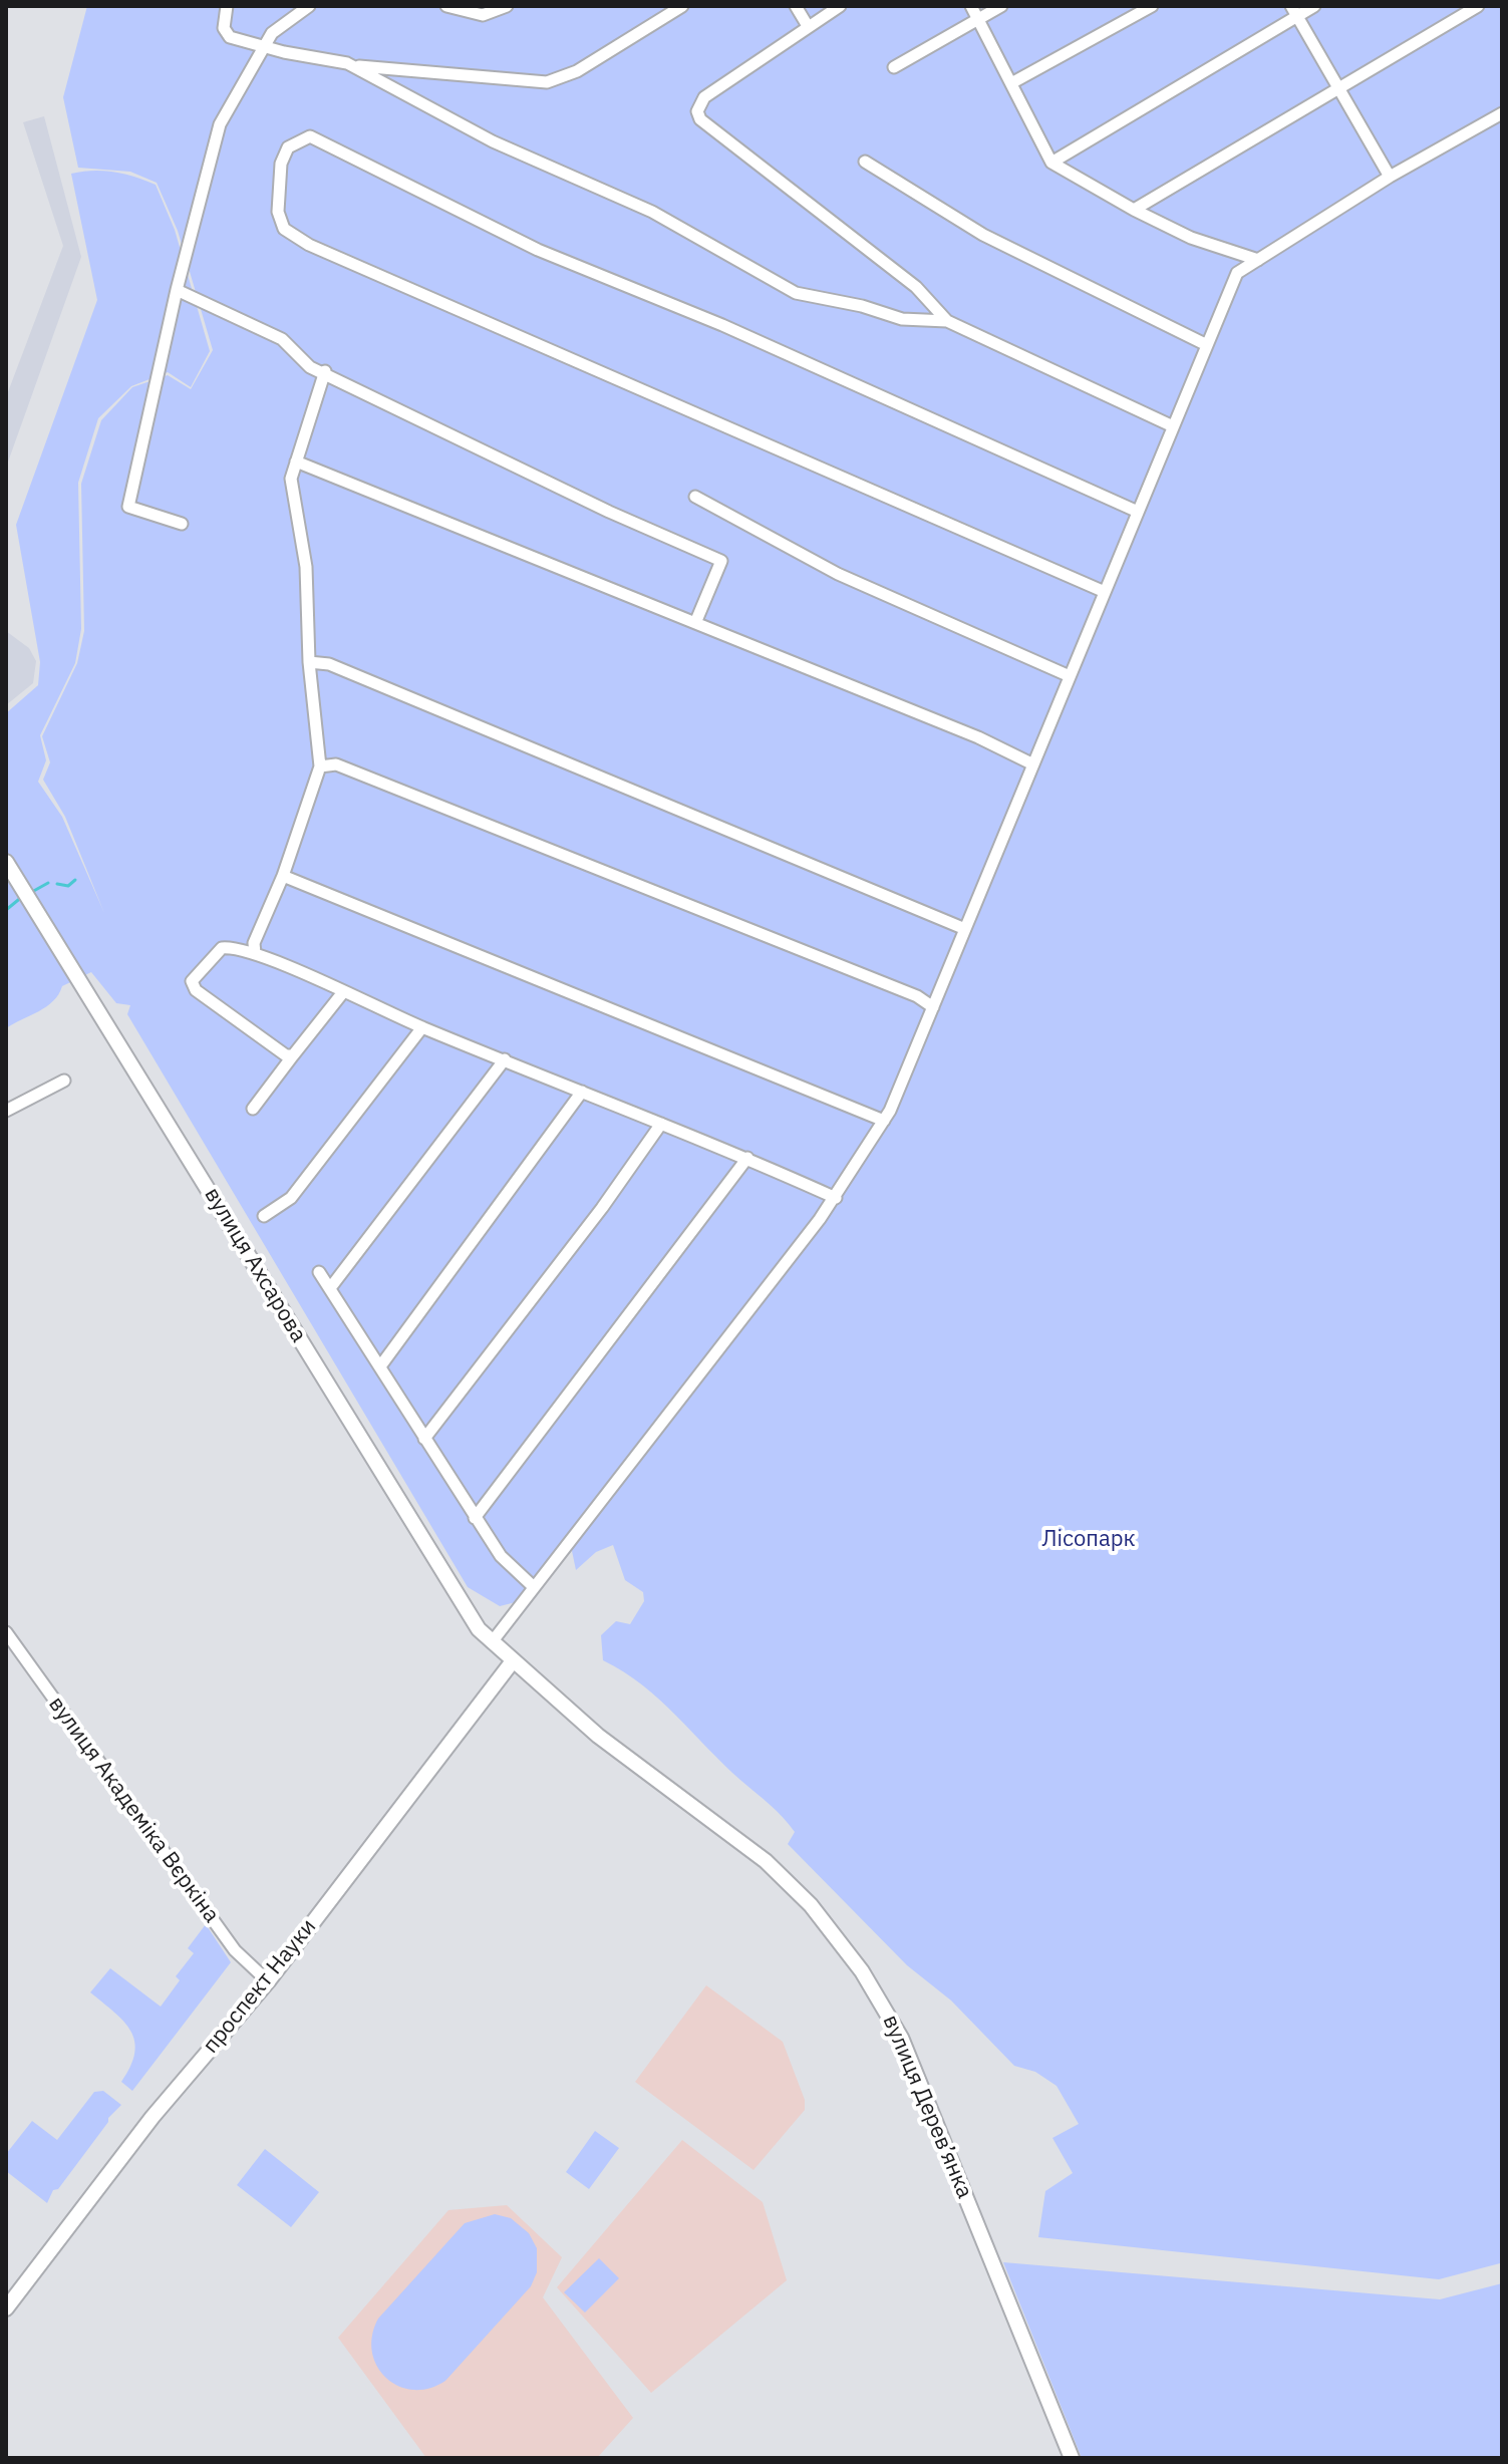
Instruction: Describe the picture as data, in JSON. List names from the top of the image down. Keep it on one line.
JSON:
{"streets":{"main road":["вулиця Ахсарова","проспект Науки","вулиця Дерев’янка"],"street":["вулиця Академіка Вєркіна"]},"crossings":[["вулиця Ахсарова","проспект Науки"],["вулиця Ахсарова","вулиця Дерев’янка"],["вулиця Академіка Вєркіна","проспект Науки"],["проспект Науки","вулиця Дерев’янка"]],"parks":["Лісопарк"]}
